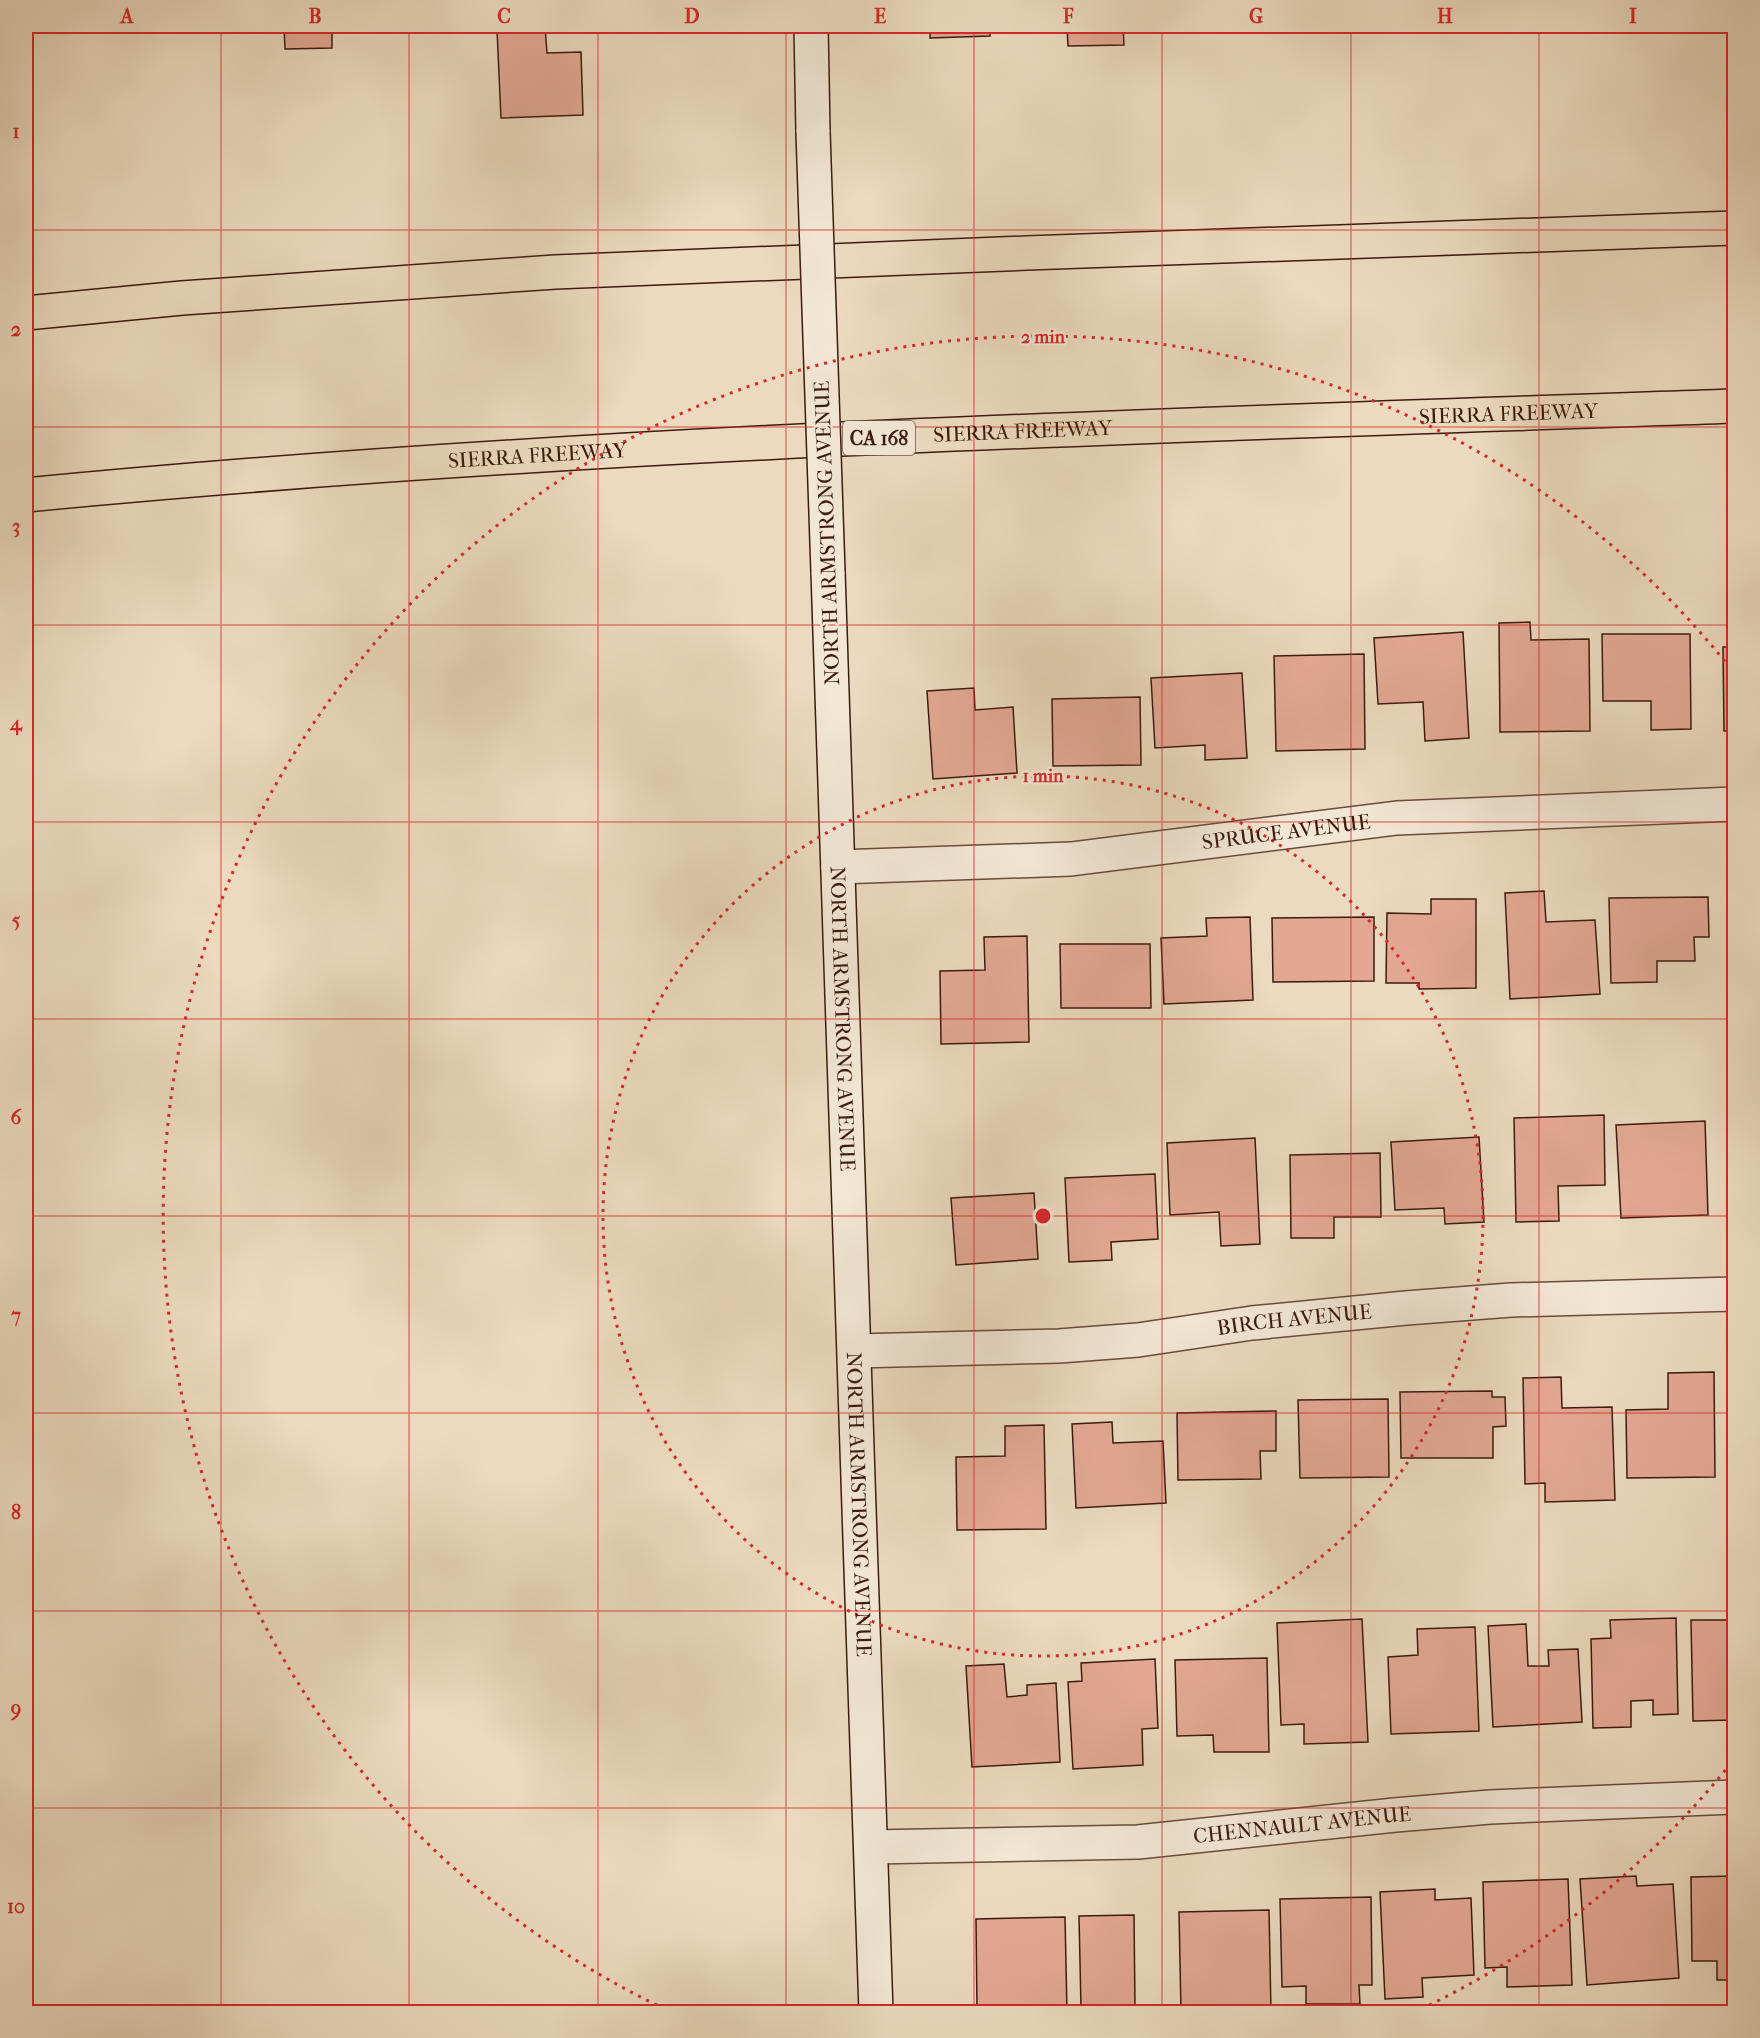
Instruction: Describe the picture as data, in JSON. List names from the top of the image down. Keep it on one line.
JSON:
{"streets":{"highway":["SIERRA FREEWAY","CA 168"],"street":["NORTH ARMSTRONG AVENUE","SPRUCE AVENUE","BIRCH AVENUE","CHENNAULT AVENUE"]},"crossings":[["NORTH ARMSTRONG AVENUE","SPRUCE AVENUE"],["NORTH ARMSTRONG AVENUE","BIRCH AVENUE"],["NORTH ARMSTRONG AVENUE","CHENNAULT AVENUE"]],"grid":{"columns":["A","B","C","D","E","F","G","H","I"],"rows":["1","2","3","4","5","6","7","8","9","10"]},"rings":["2 min","1 min"]}
